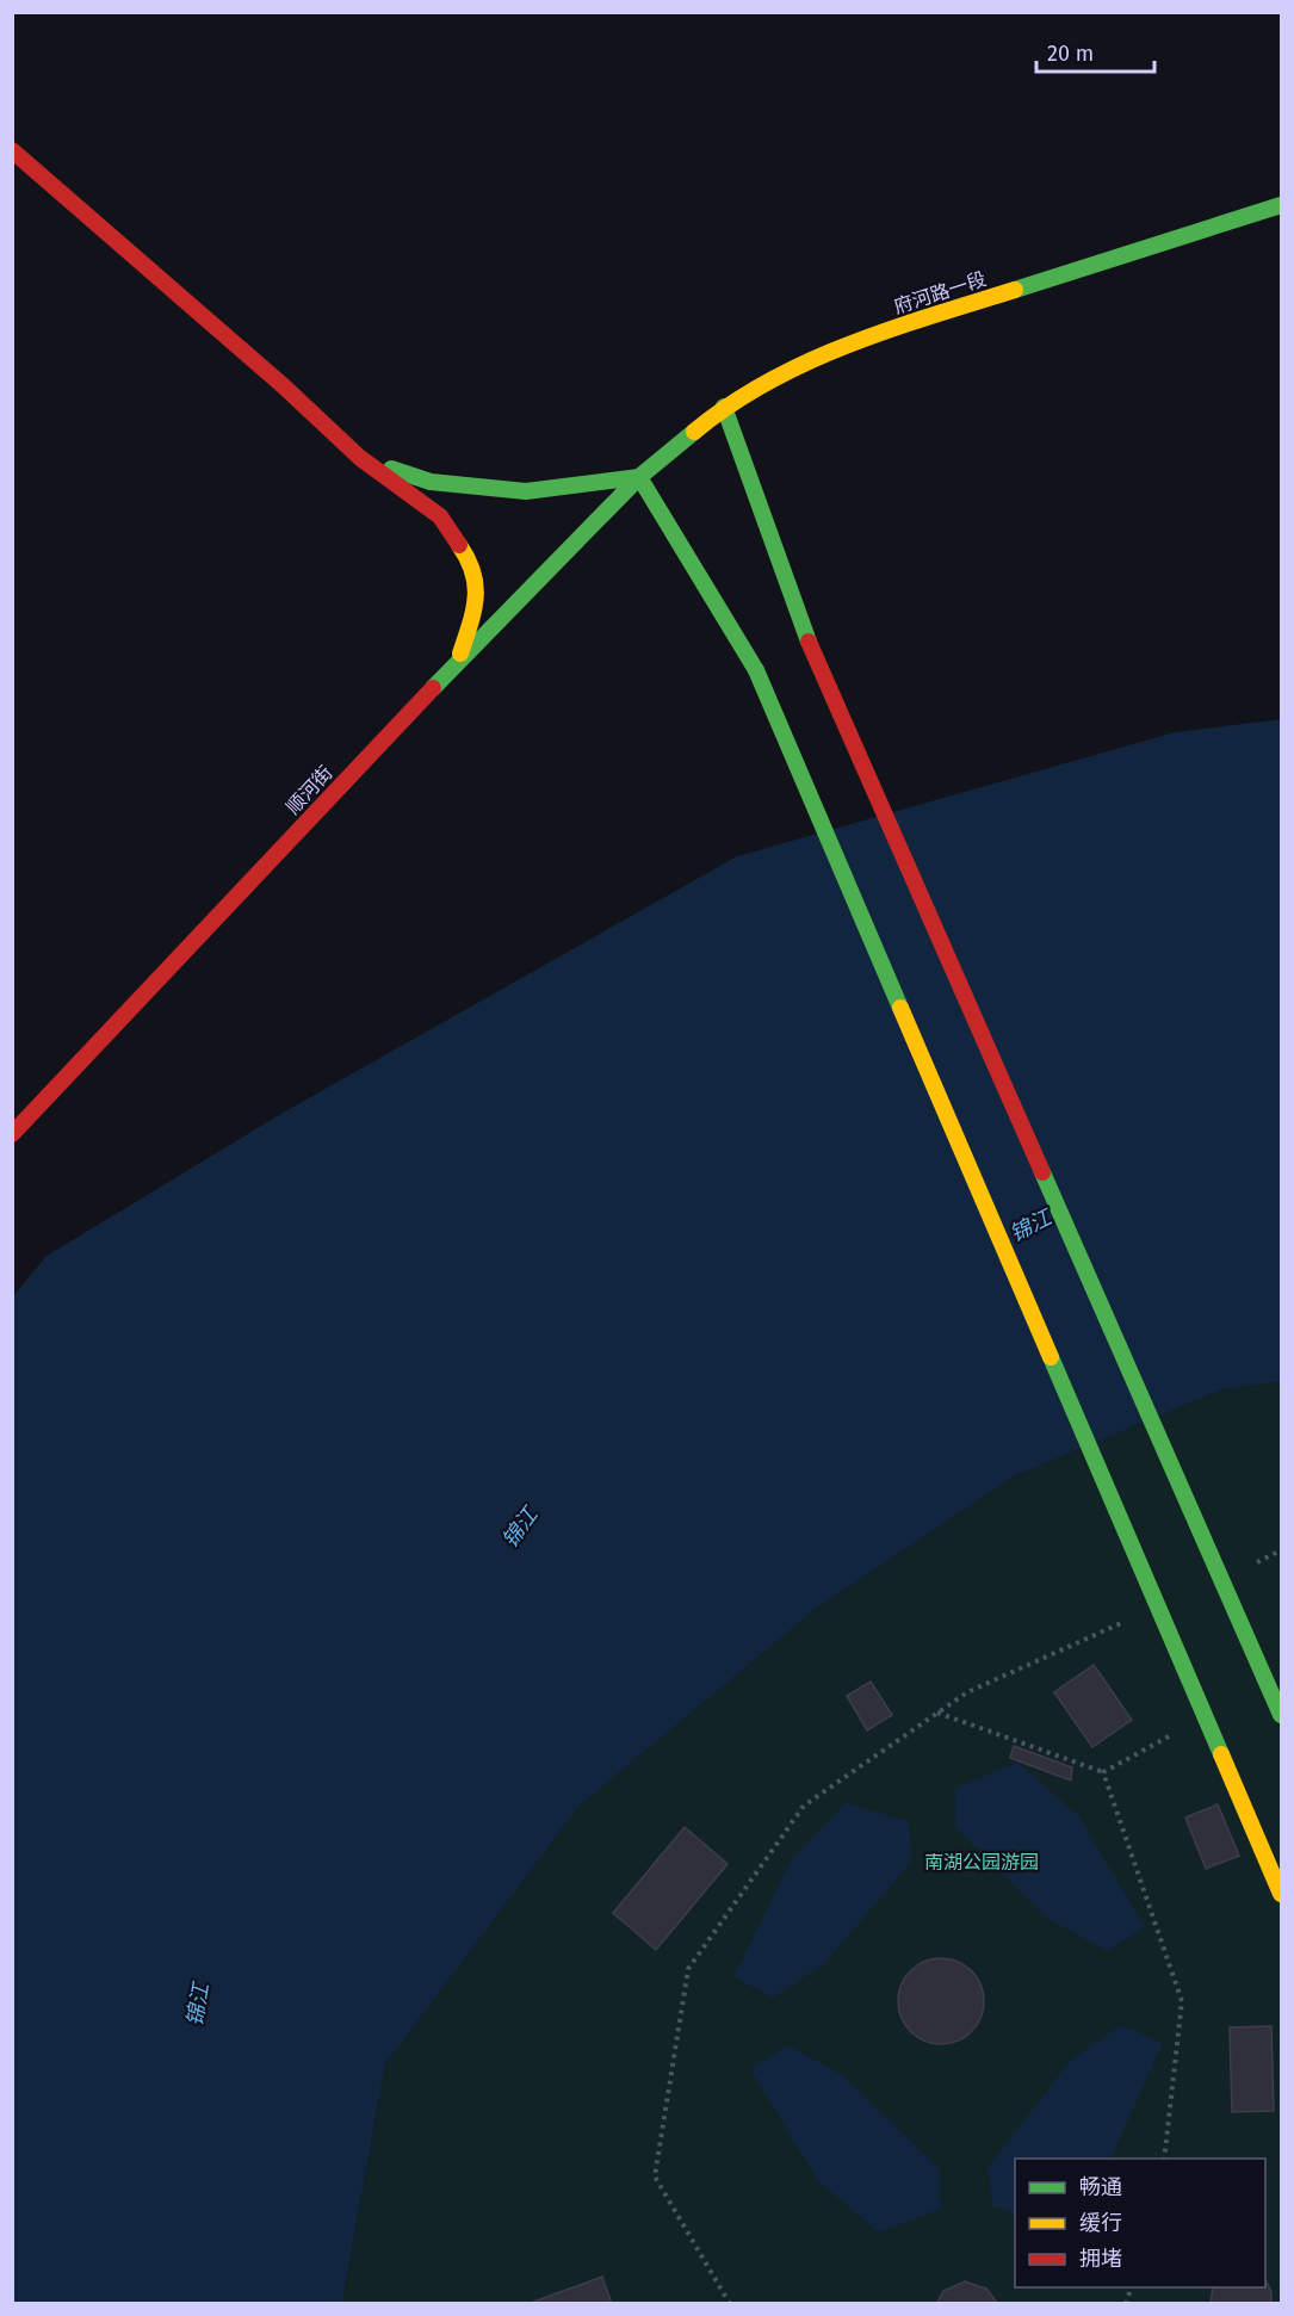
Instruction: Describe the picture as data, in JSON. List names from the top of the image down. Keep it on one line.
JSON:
{"streets":{"main road":["府河路一段","顺河街"]},"crossings":[["府河路一段","顺河街"]],"water":["锦江"],"parks":["南湖公园游园"],"legend":["畅通","缓行","拥堵"],"scale_bar":"20 m"}
